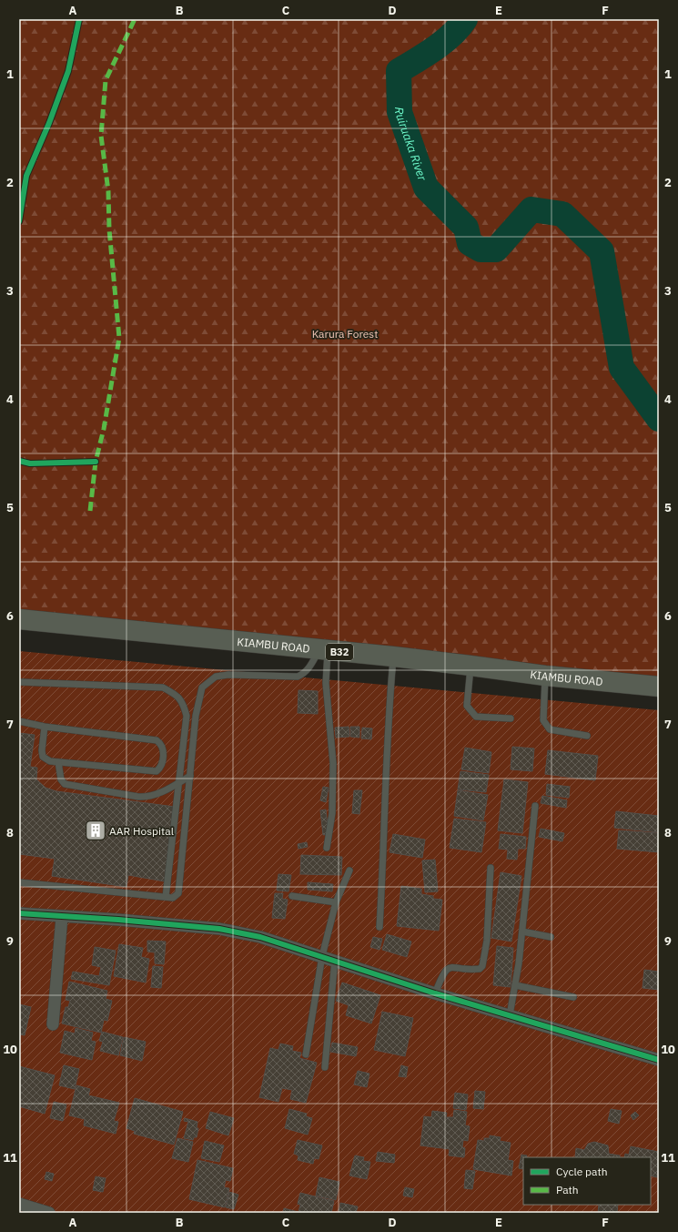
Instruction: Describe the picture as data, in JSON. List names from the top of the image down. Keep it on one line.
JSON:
{"streets":{"highway":["KIAMBU ROAD","B32"]},"water":["Ruiruaka River"],"parks":["Karura Forest"],"places":{"building":["AAR Hospital"]},"legend":["Cycle path","Path"],"grid":{"columns":["A","B","C","D","E","F"],"rows":["1","2","3","4","5","6","7","8","9","10","11"]}}
